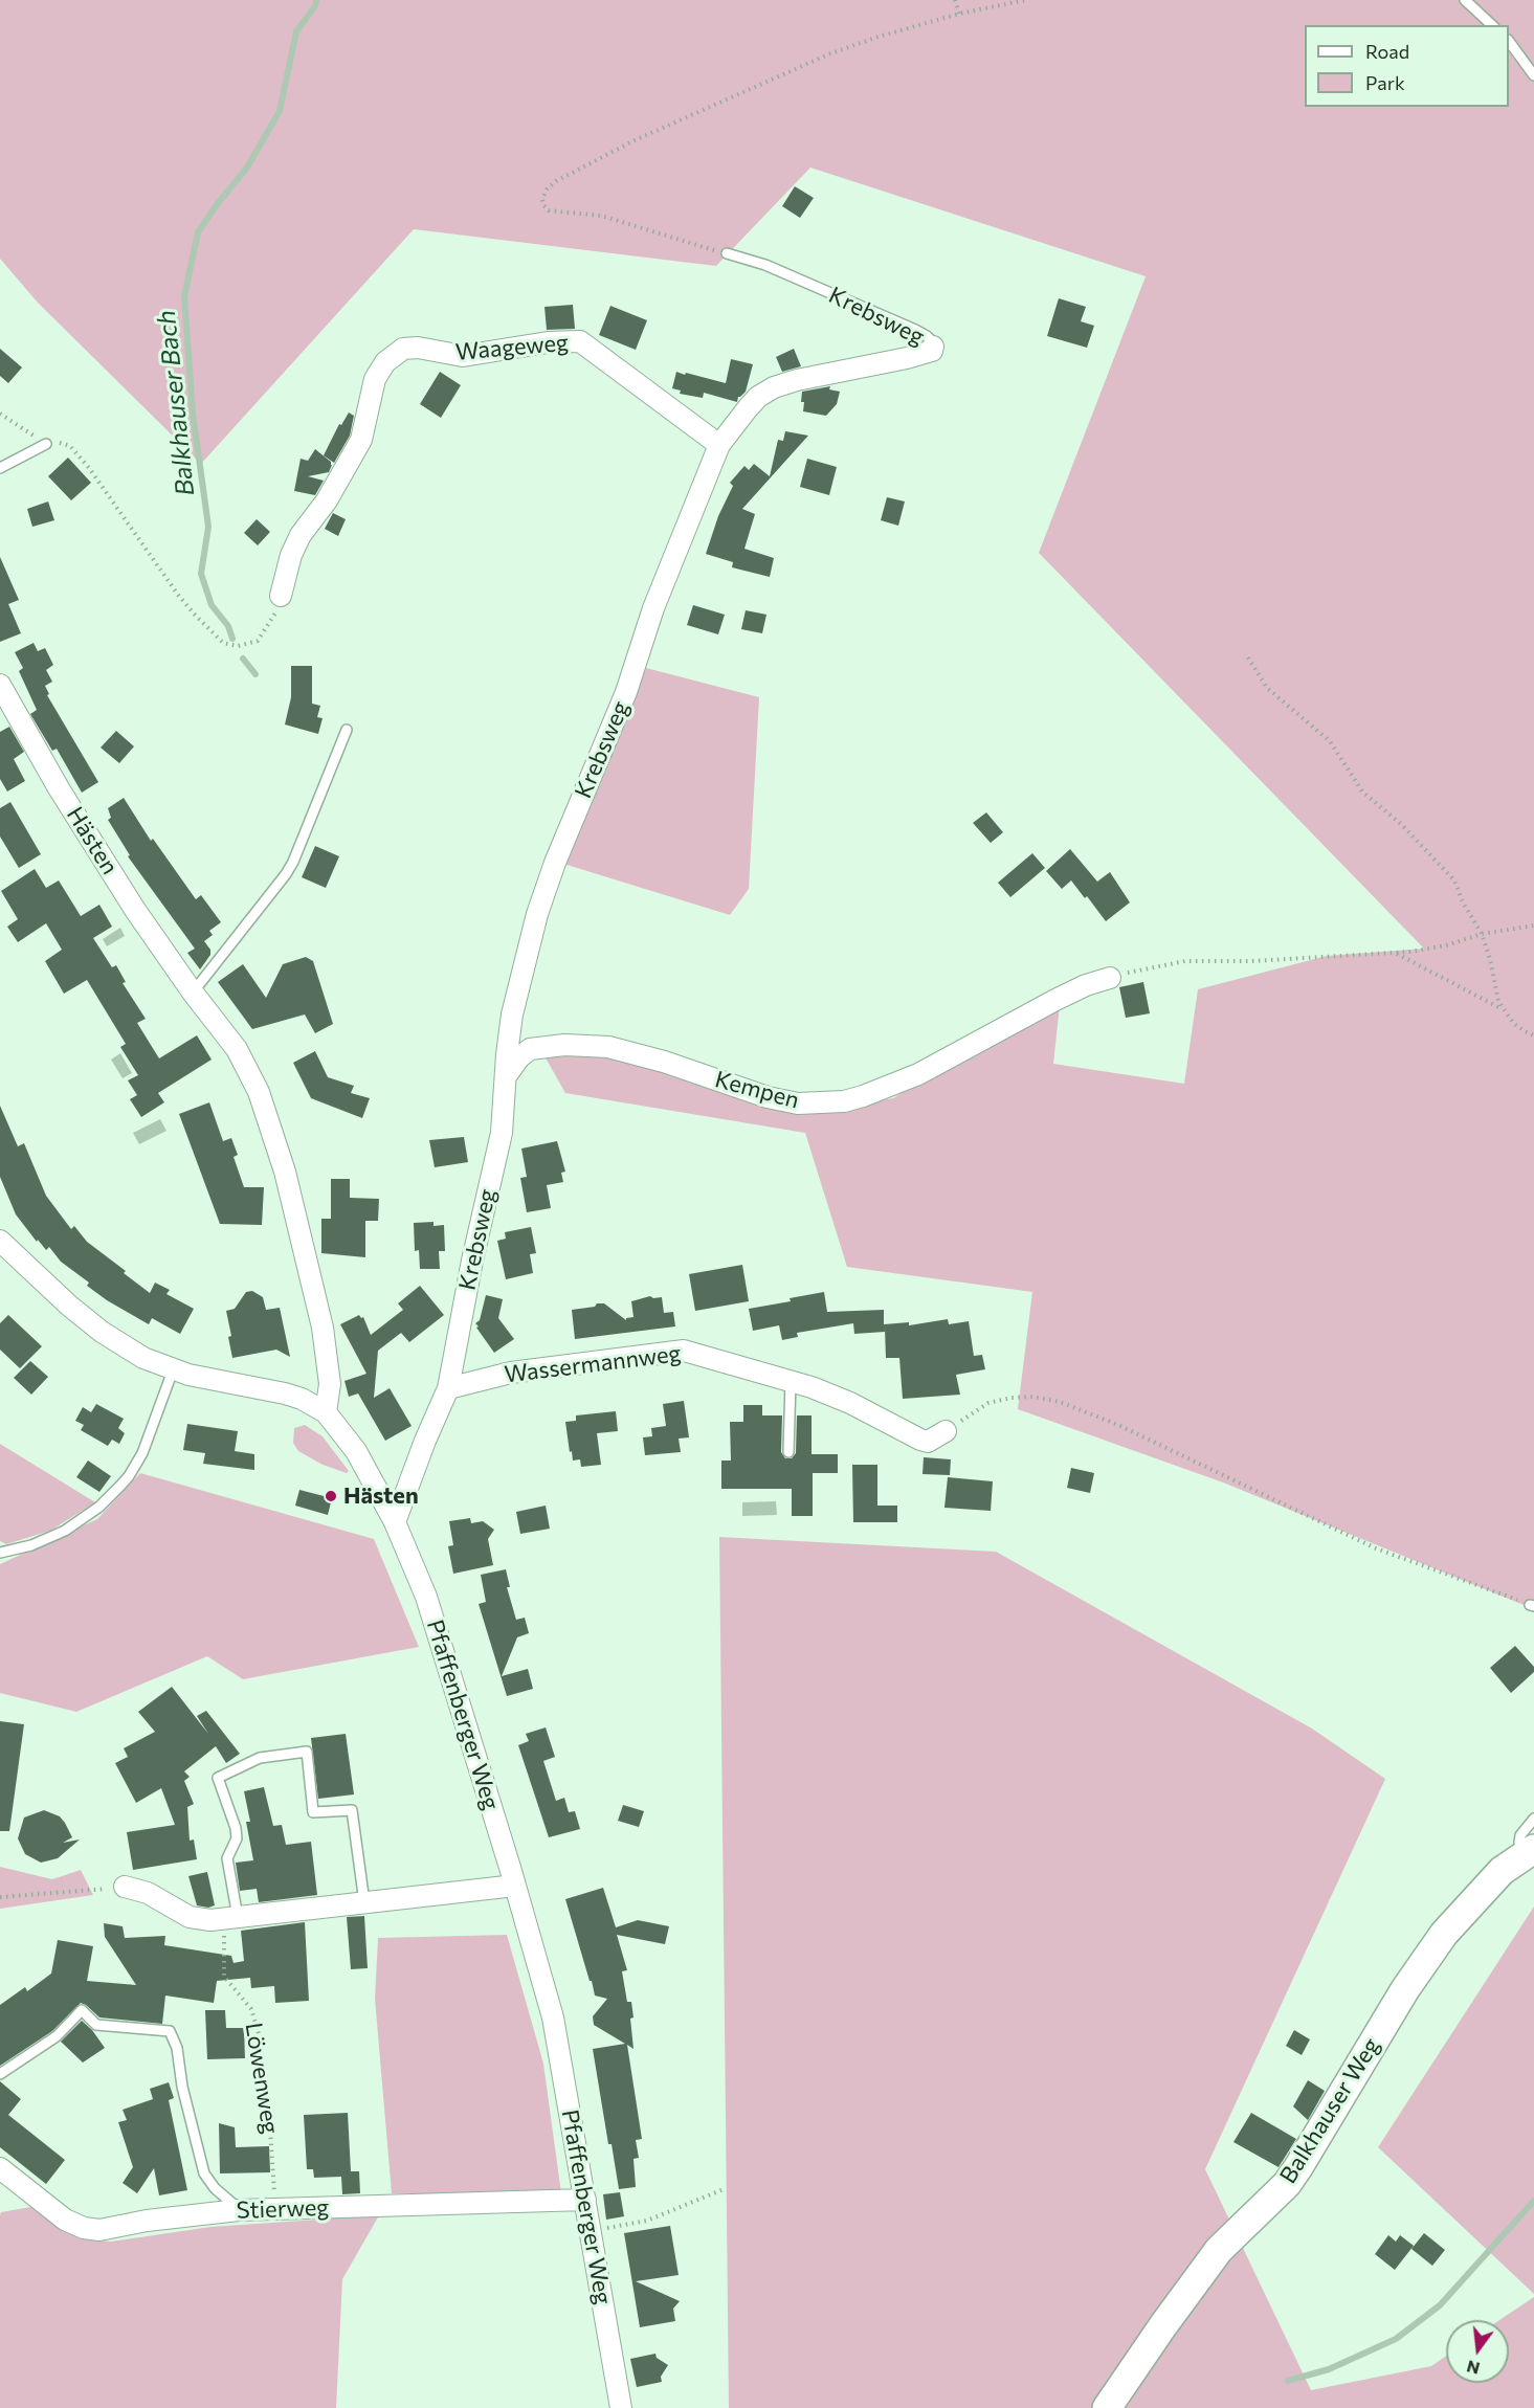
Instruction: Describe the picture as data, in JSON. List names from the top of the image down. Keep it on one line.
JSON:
{"streets":{"main road":["Balkhauser Weg"],"street":["Krebsweg","Waageweg","Hästen","Kempen","Wassermannweg","Pfaffenberger Weg","Stierweg"],"path":["Löwenweg"]},"crossings":[["Krebsweg","Waageweg"],["Krebsweg","Kempen"],["Krebsweg","Wassermannweg"],["Krebsweg","Pfaffenberger Weg"],["Hästen","Pfaffenberger Weg"],["Pfaffenberger Weg","Stierweg"],["Löwenweg","Stierweg"]],"water":["Balkhauser Bach"],"places":["Hästen"],"legend":["Road","Park"],"north":"bottom"}
